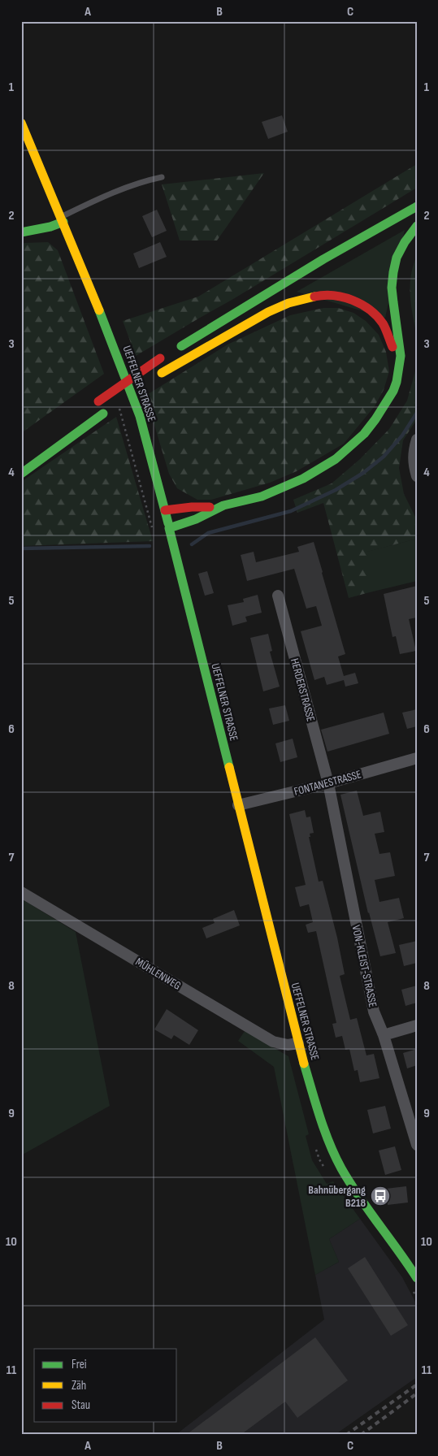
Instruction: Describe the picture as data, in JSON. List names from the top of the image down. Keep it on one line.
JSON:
{"streets":{"main road":["UEFFELNER STRASSE"],"street":["HERDERSTRASSE","FONTANESTRASSE","VON-KLEIST-STRASSE","MÜHLENWEG"]},"crossings":[["UEFFELNER STRASSE","FONTANESTRASSE"],["UEFFELNER STRASSE","MÜHLENWEG"],["HERDERSTRASSE","FONTANESTRASSE"],["HERDERSTRASSE","VON-KLEIST-STRASSE"],["FONTANESTRASSE","VON-KLEIST-STRASSE"]],"places":{"bus stop":["Bahnübergang B218"]},"legend":["Frei","Zäh","Stau"],"grid":{"columns":["A","B","C"],"rows":["1","2","3","4","5","6","7","8","9","10","11"]}}
